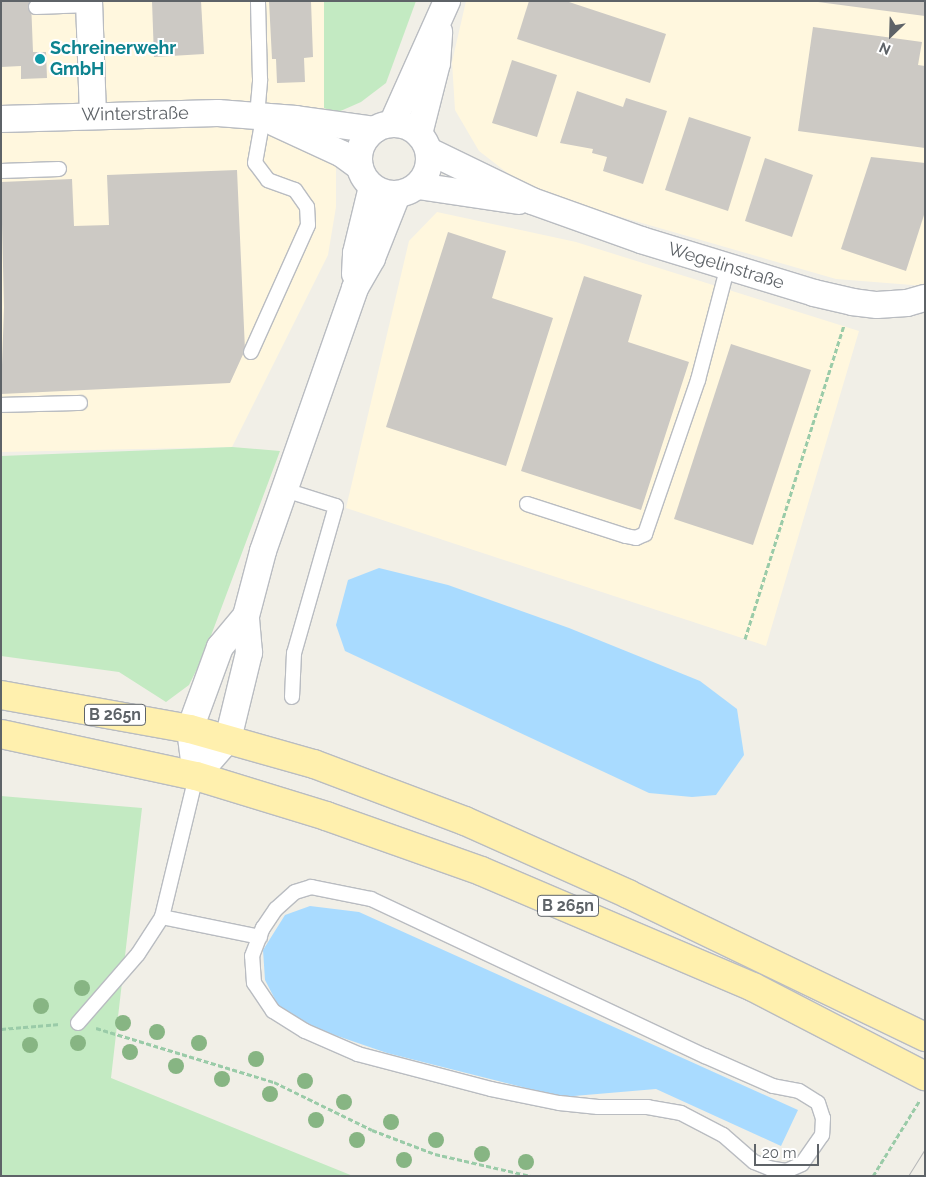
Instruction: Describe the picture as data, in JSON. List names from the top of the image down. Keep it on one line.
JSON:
{"streets":{"main road":["B 265n"],"street":["Winterstraße","Wegelinstraße"]},"crossings":[["Winterstraße","Wegelinstraße"]],"places":["Schreinerwehr GmbH"],"scale_bar":"20 m","north":"bottom left"}
